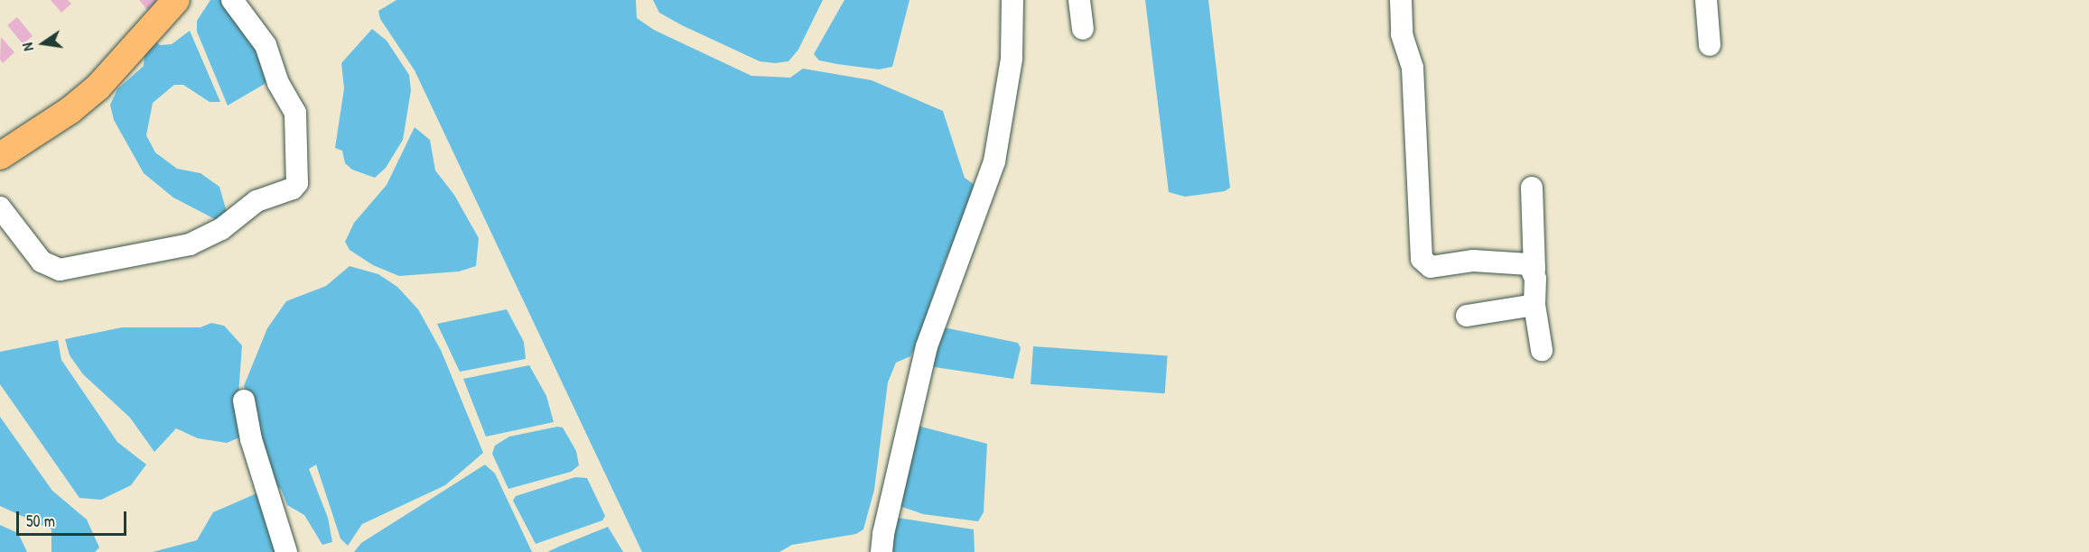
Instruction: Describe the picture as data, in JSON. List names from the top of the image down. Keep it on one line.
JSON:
{"scale_bar":"50 m","north":"left"}
